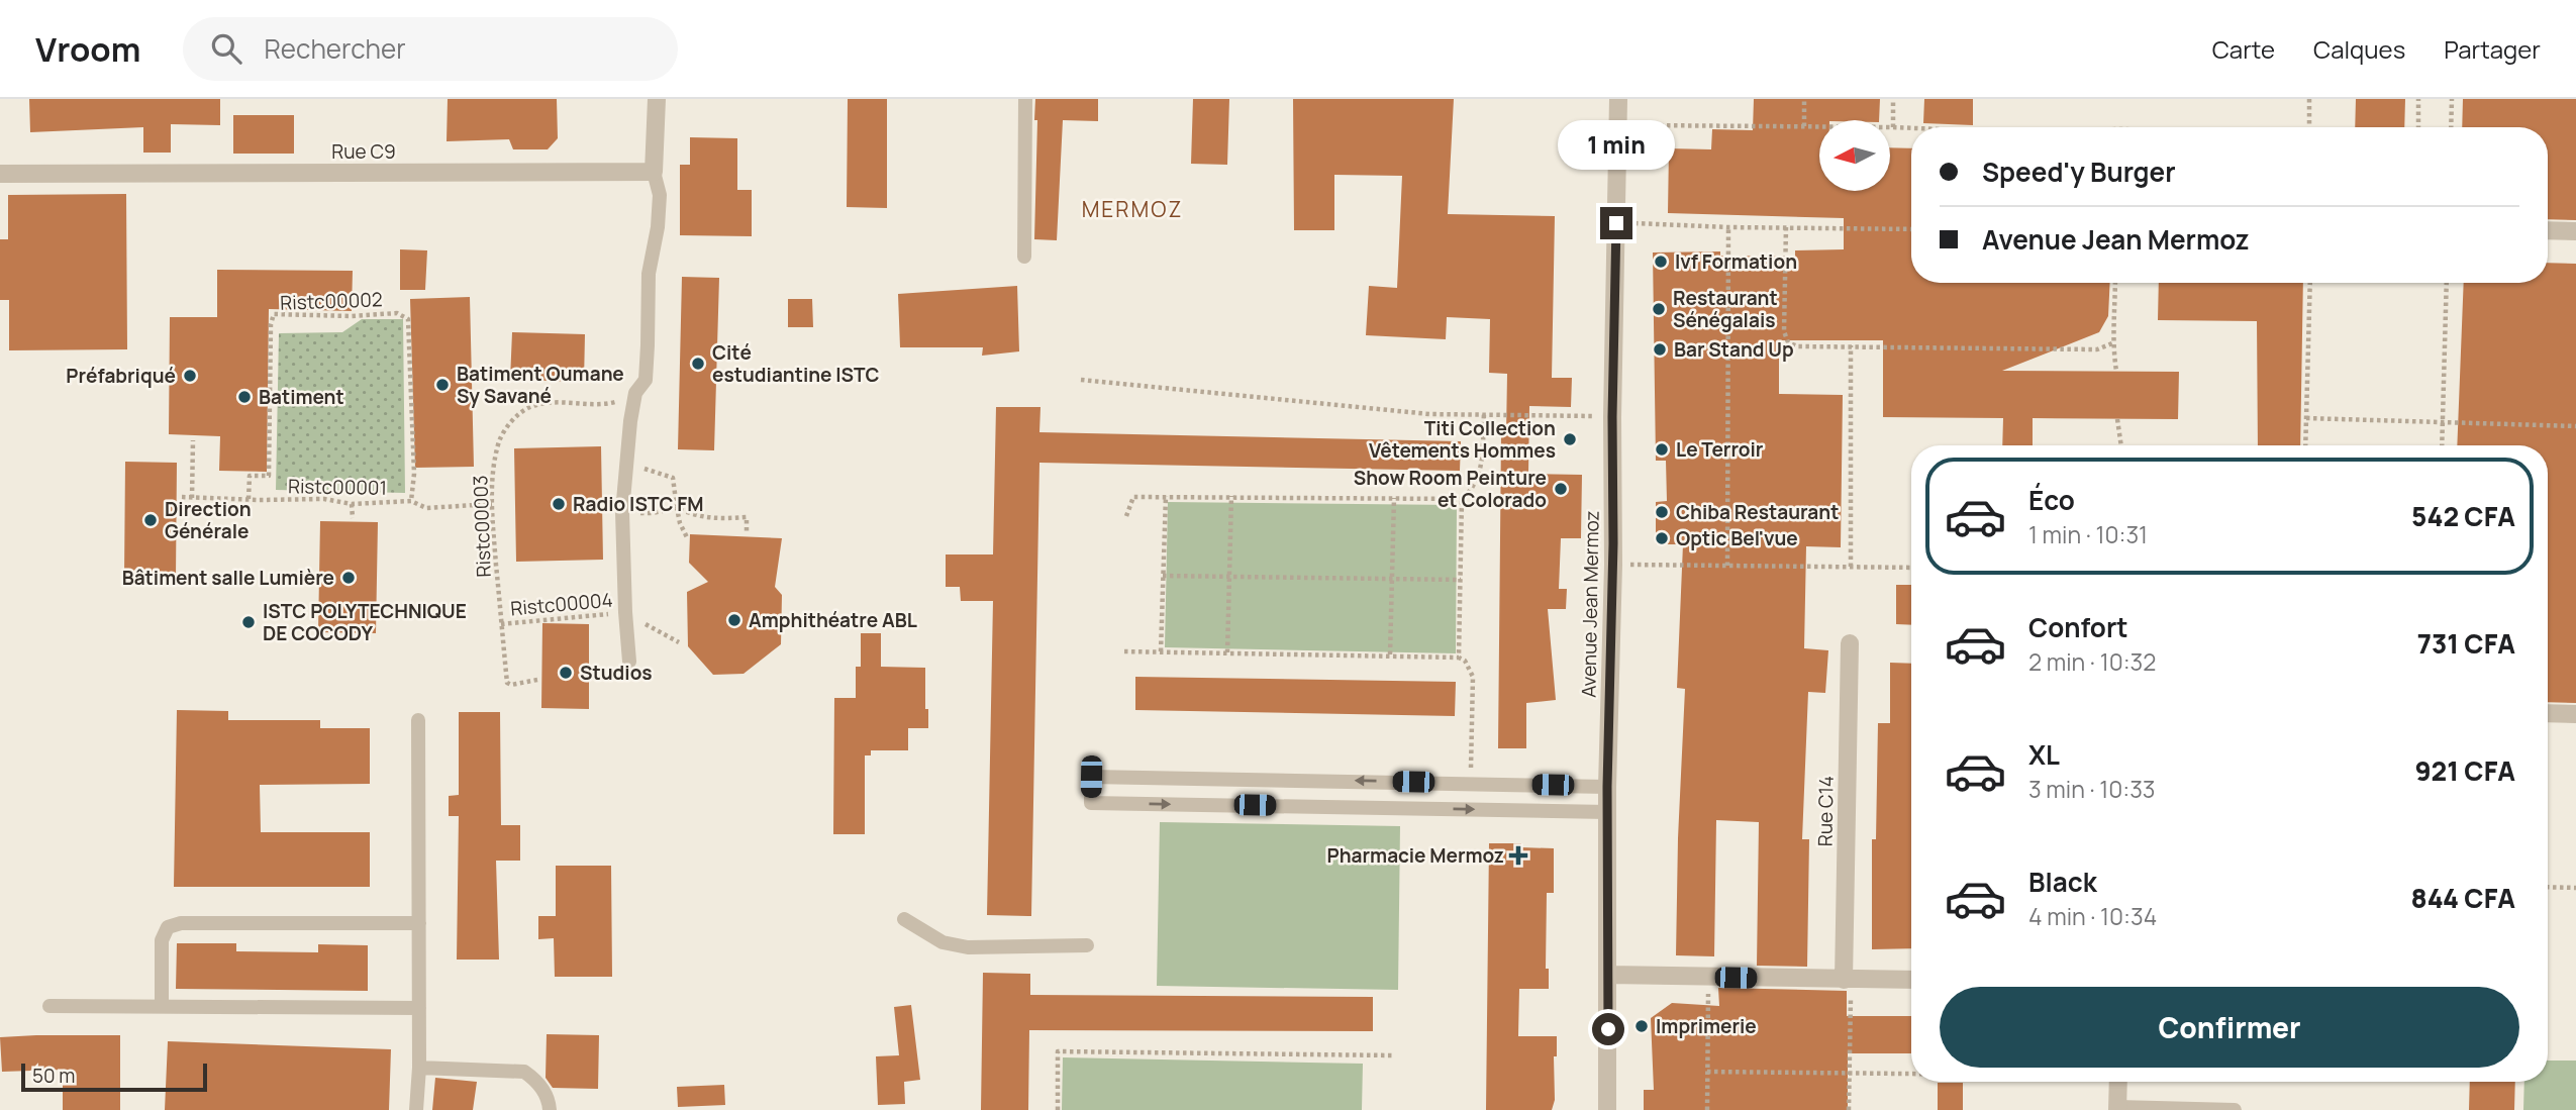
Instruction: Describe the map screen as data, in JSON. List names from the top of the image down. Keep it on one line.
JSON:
{"streets":{"street":["Rue C9","Avenue Jean Mermoz","Rue C14"],"path":["Ristc00002","Ristc00001","Ristc00003","Ristc00004"]},"crossings":[["Ristc00002","Ristc00001"],["Ristc00001","Ristc00003"],["Ristc00003","Ristc00004"]],"districts":["MERMOZ"],"places":{"other":["lvf Formation","Restaurant Sénégalais","Bar Stand Up","Cité estudiantine ISTC","Préfabriqué","Batiment Oumane Sy Savané","Batiment","Titi Collection Vêtements Hommes","Le Terroir","Show Room Peinture et Colorado","Radio ISTC FM","Chiba Restaurant","Direction Générale","Optic Bel'vue","Bâtiment salle Lumière","Amphithéatre ABL","ISTC POLYTECHNIQUE DE COCODY","Studios","Imprimerie"],"health":["Pharmacie Mermoz"]},"scale_bar":"50 m","north":"left","page":{"header":"Vroom","search":"Rechercher","nav":["Carte","Calques","Partager"],"bubble":"1 min","banner":["Speed'y Burger","Avenue Jean Mermoz"],"list":[{"name":"Éco","note":"1 min · 10:31","value":"542 CFA"},{"name":"Confort","note":"2 min · 10:32","value":"731 CFA"},{"name":"XL","note":"3 min · 10:33","value":"921 CFA"},{"name":"Black","note":"4 min · 10:34","value":"844 CFA"}],"buttons":"Confirmer","scale":"50 m"}}
